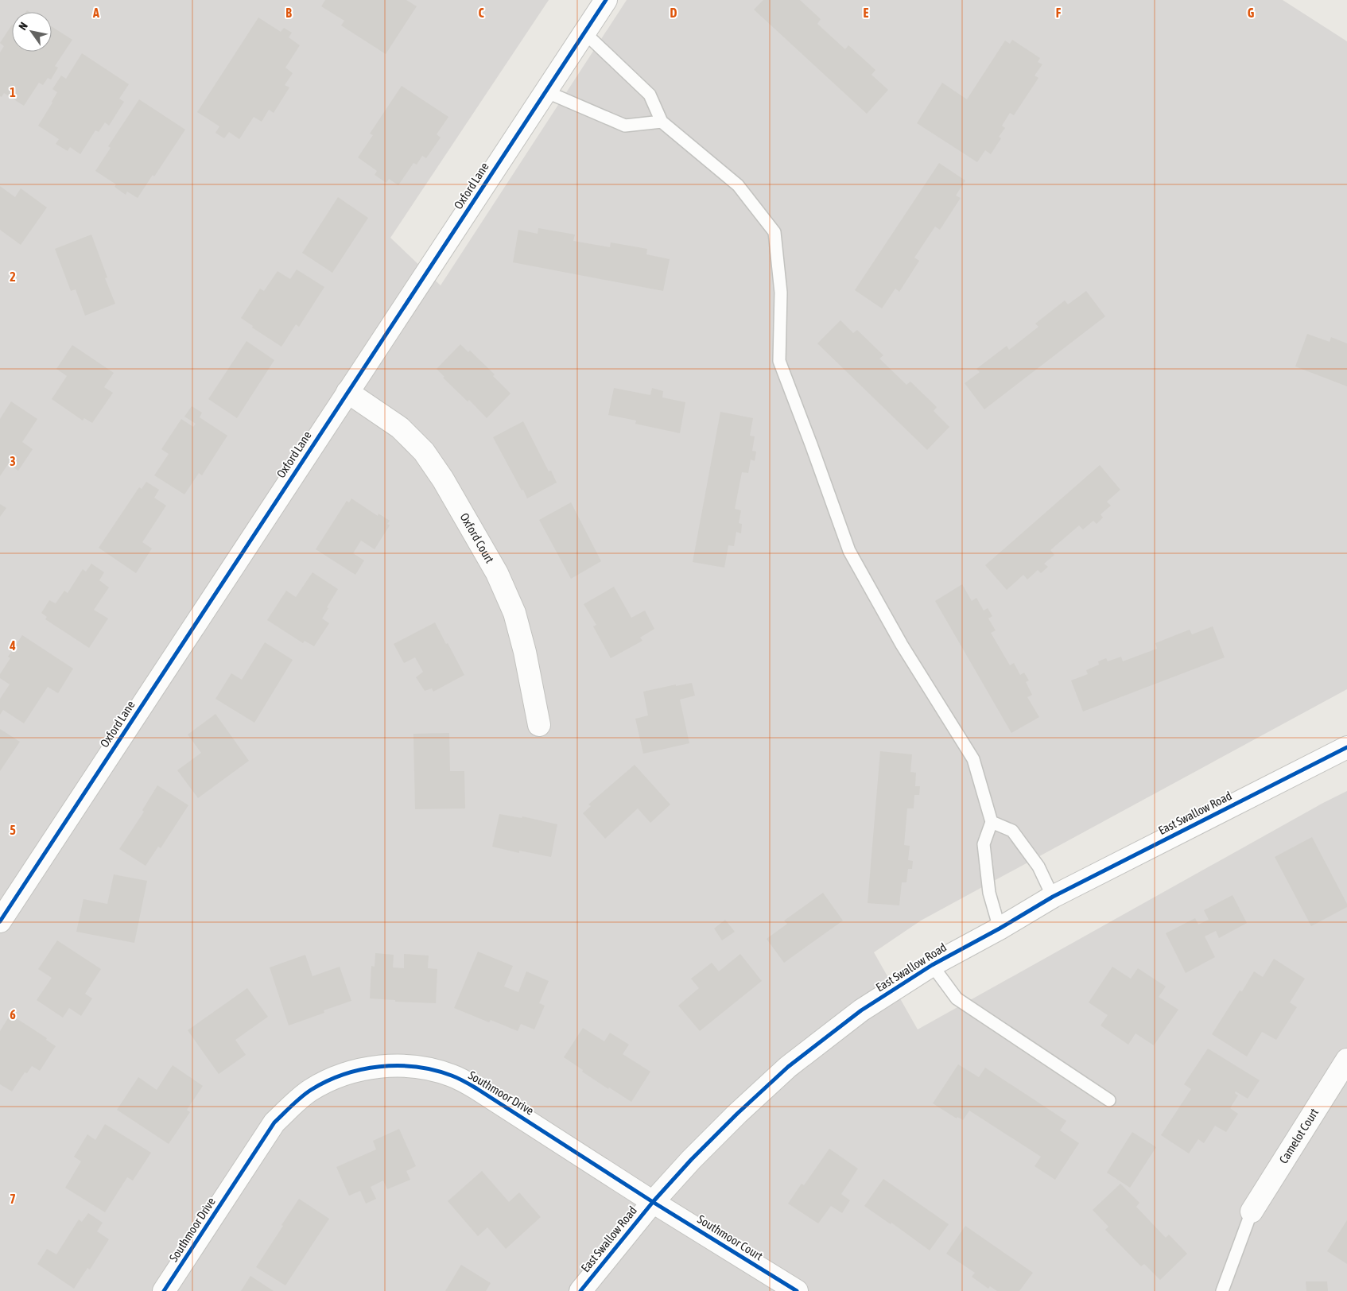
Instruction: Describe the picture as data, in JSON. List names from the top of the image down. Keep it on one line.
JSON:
{"streets":{"street":["Oxford Lane","Oxford Court","East Swallow Road","Southmoor Drive","Camelot Court","Southmoor Court"]},"crossings":[["Oxford Lane","Oxford Court"],["East Swallow Road","Southmoor Drive"],["East Swallow Road","Southmoor Court"],["Southmoor Drive","Southmoor Court"]],"north":"top left","grid":{"columns":["A","B","C","D","E","F","G"],"rows":["1","2","3","4","5","6","7"]}}
